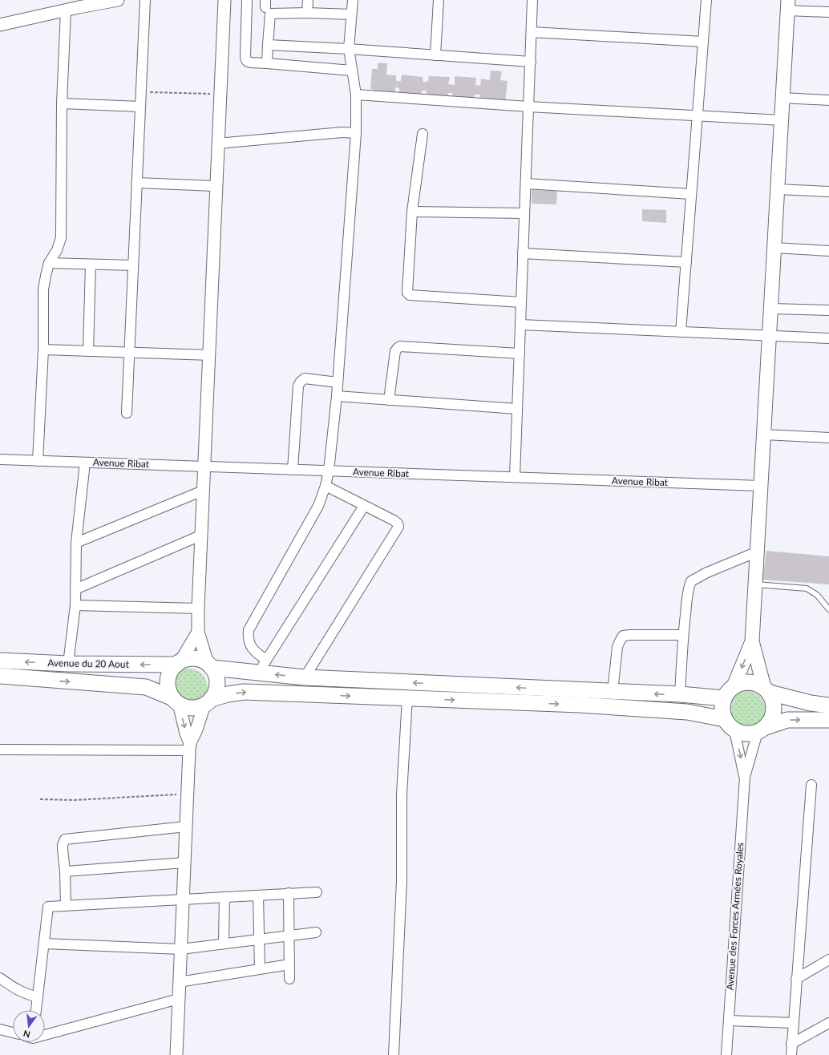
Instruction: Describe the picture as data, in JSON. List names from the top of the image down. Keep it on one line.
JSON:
{"streets":{"main road":["Avenue du 20 Aout"],"street":["Avenue Ribat","Avenue des Forces Armées Royales"]},"north":"bottom"}
